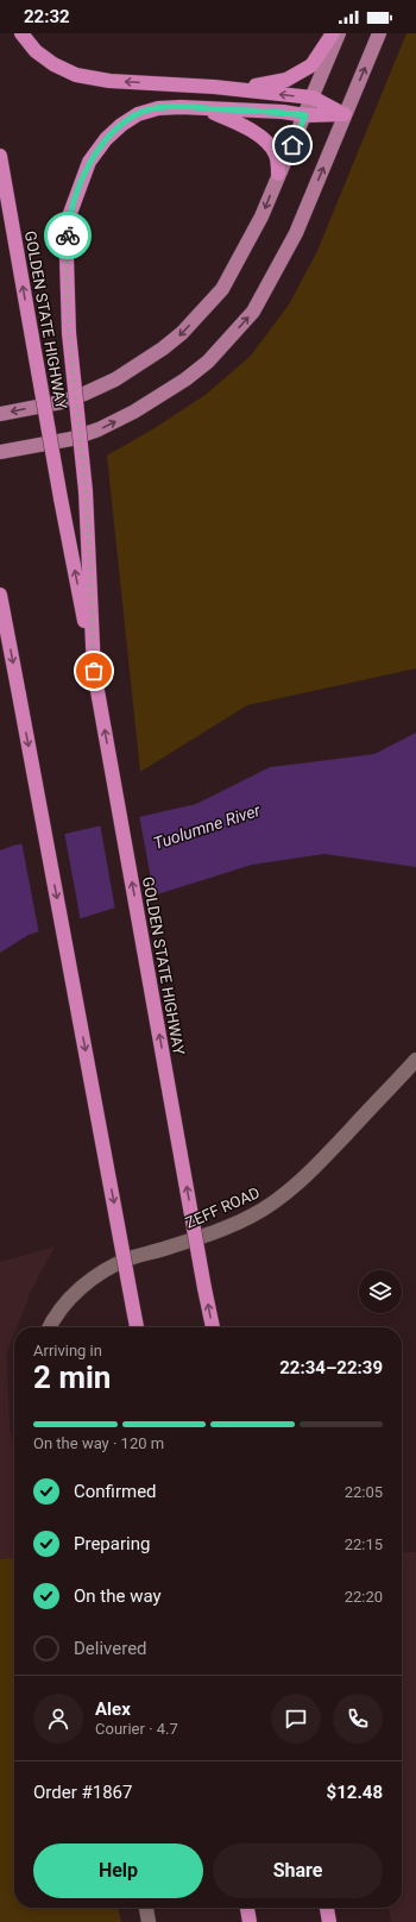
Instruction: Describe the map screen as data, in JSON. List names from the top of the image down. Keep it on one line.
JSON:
{"streets":{"highway":["GOLDEN STATE HIGHWAY"],"street":["ZEFF ROAD"]},"water":["Tuolumne River"],"page":{"status":"22:32","heading":["2 min","Arriving in","22:34–22:39"],"panel":["Alex","Courier · 4.7","Order #1867","$12.48"],"bar":"On the way · 120 m","list":[["Confirmed","22:05"],["Preparing","22:15"],["On the way","22:20"],"Delivered"],"buttons":["Help","Share"]}}
